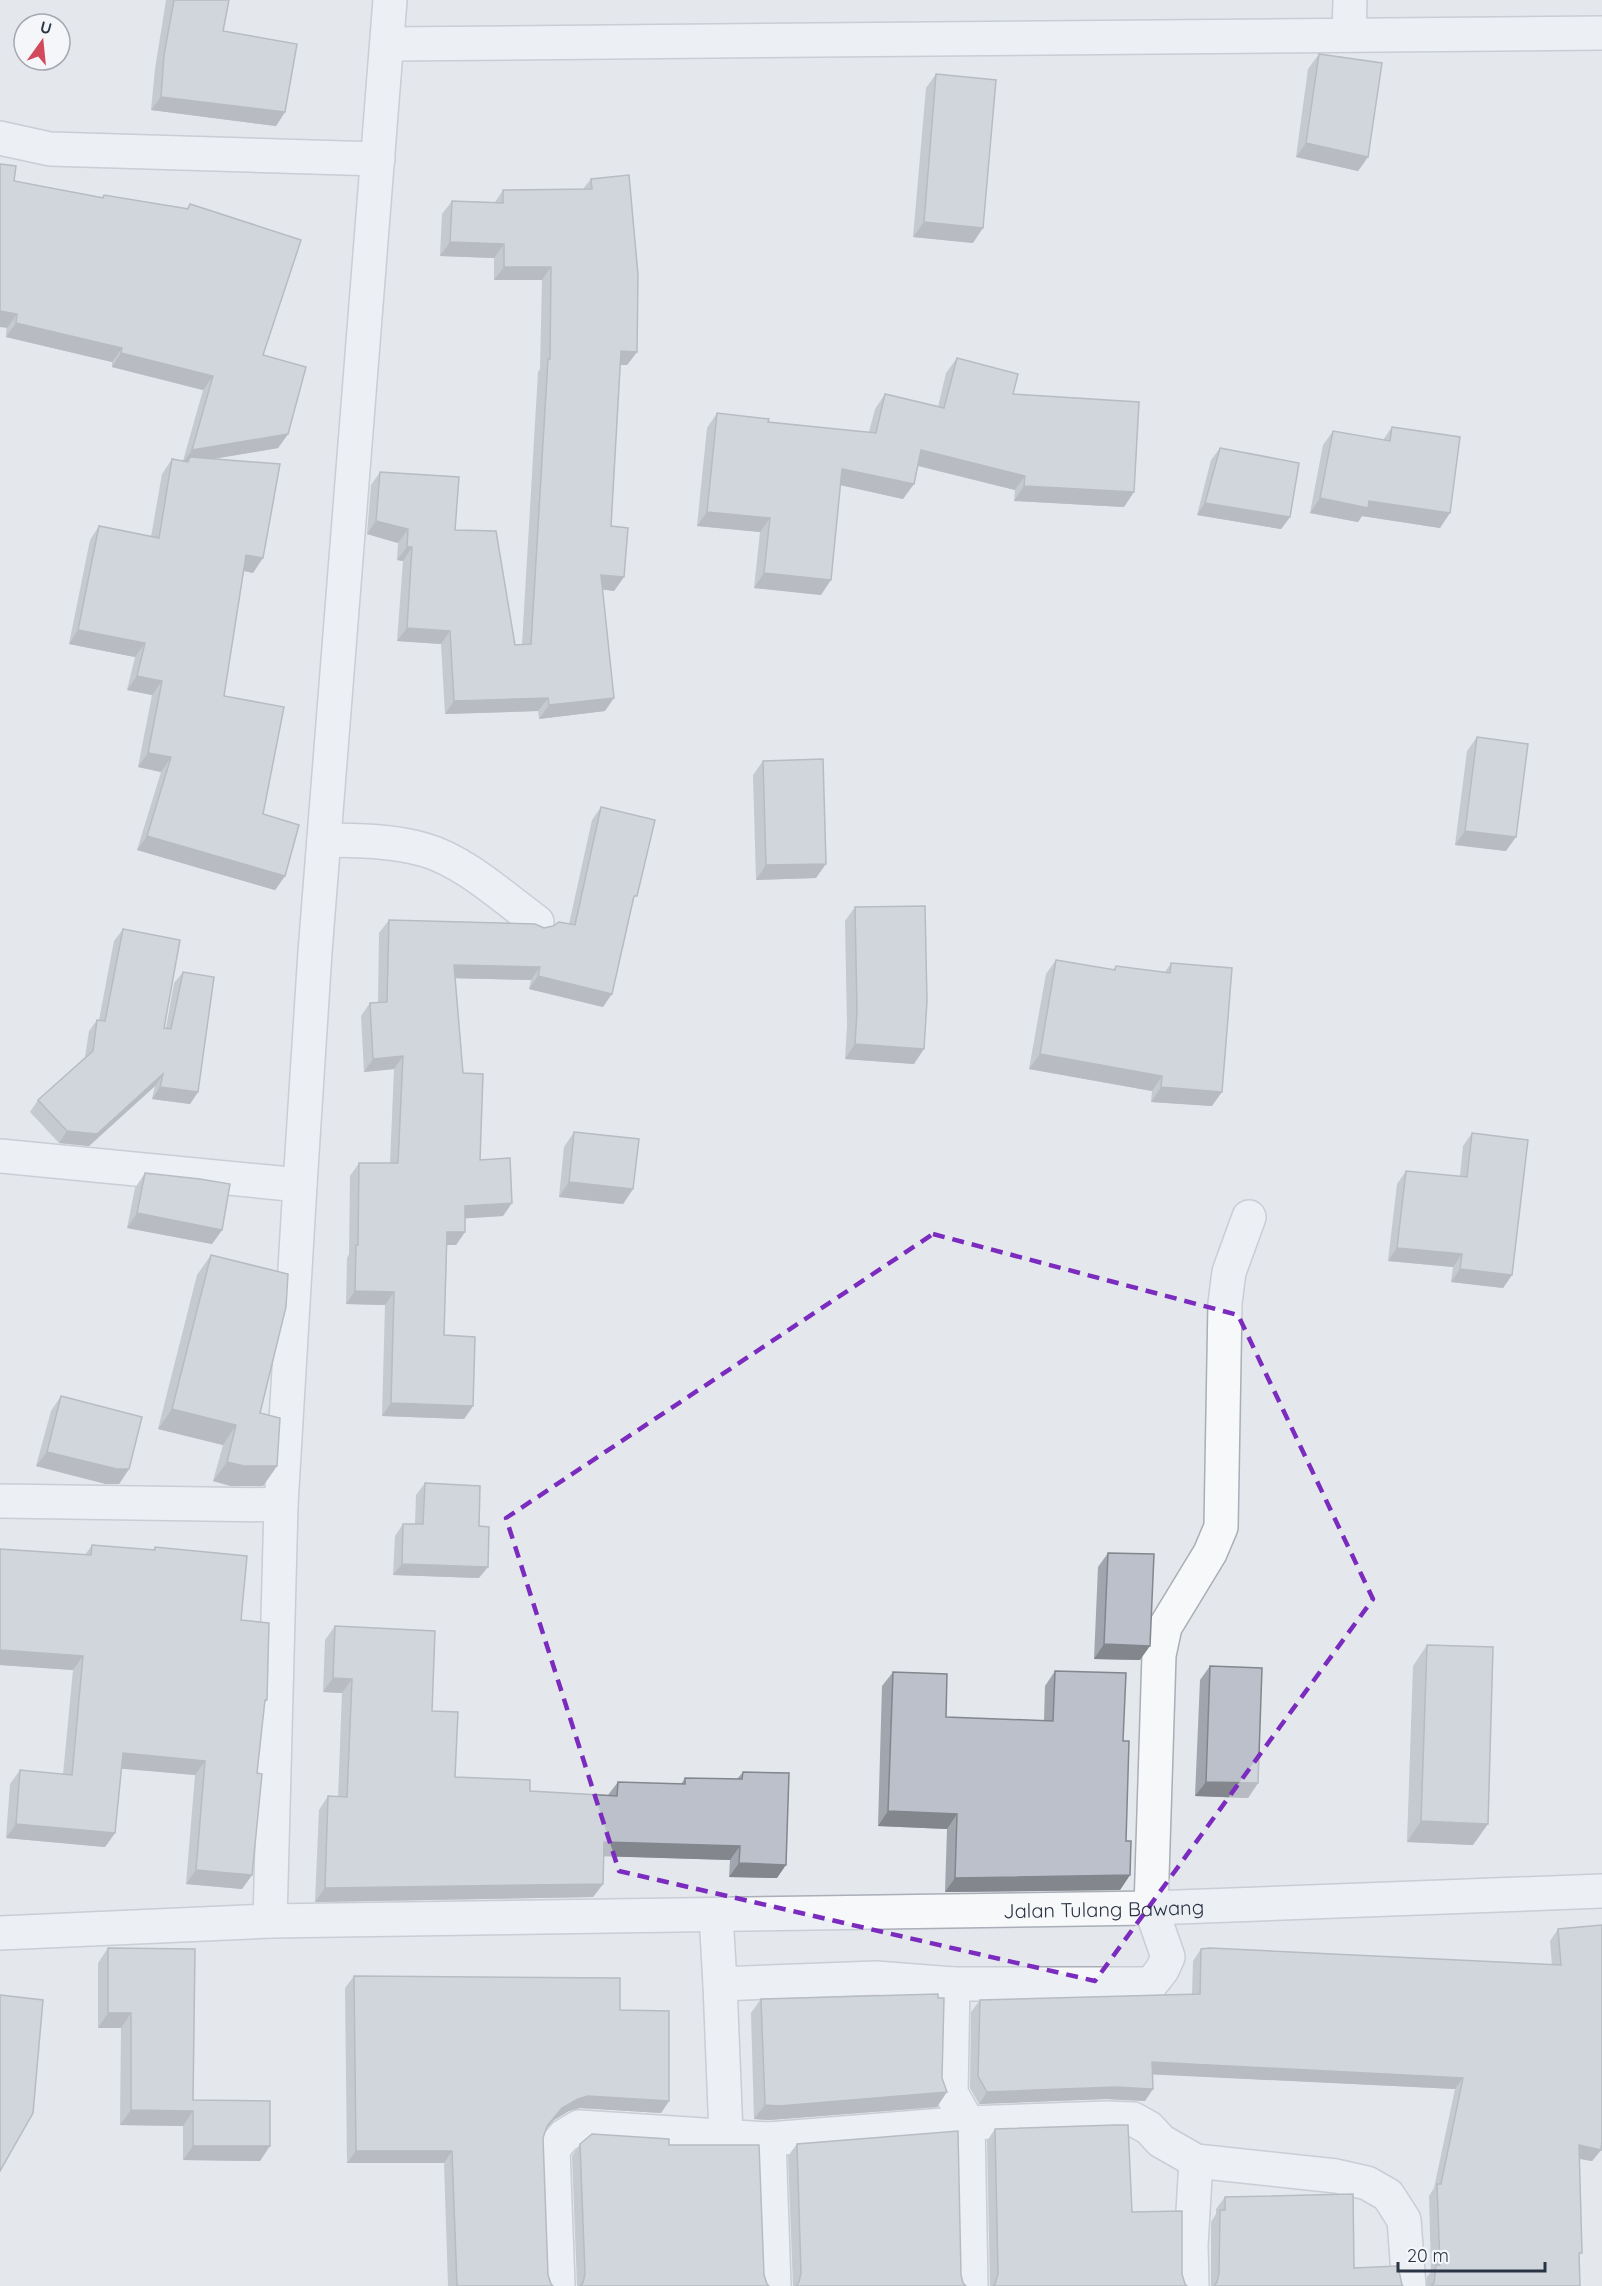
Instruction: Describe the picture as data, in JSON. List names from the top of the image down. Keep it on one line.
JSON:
{"streets":{"street":["Jalan Tulang Bawang"]},"scale_bar":"20 m","north":"top"}
